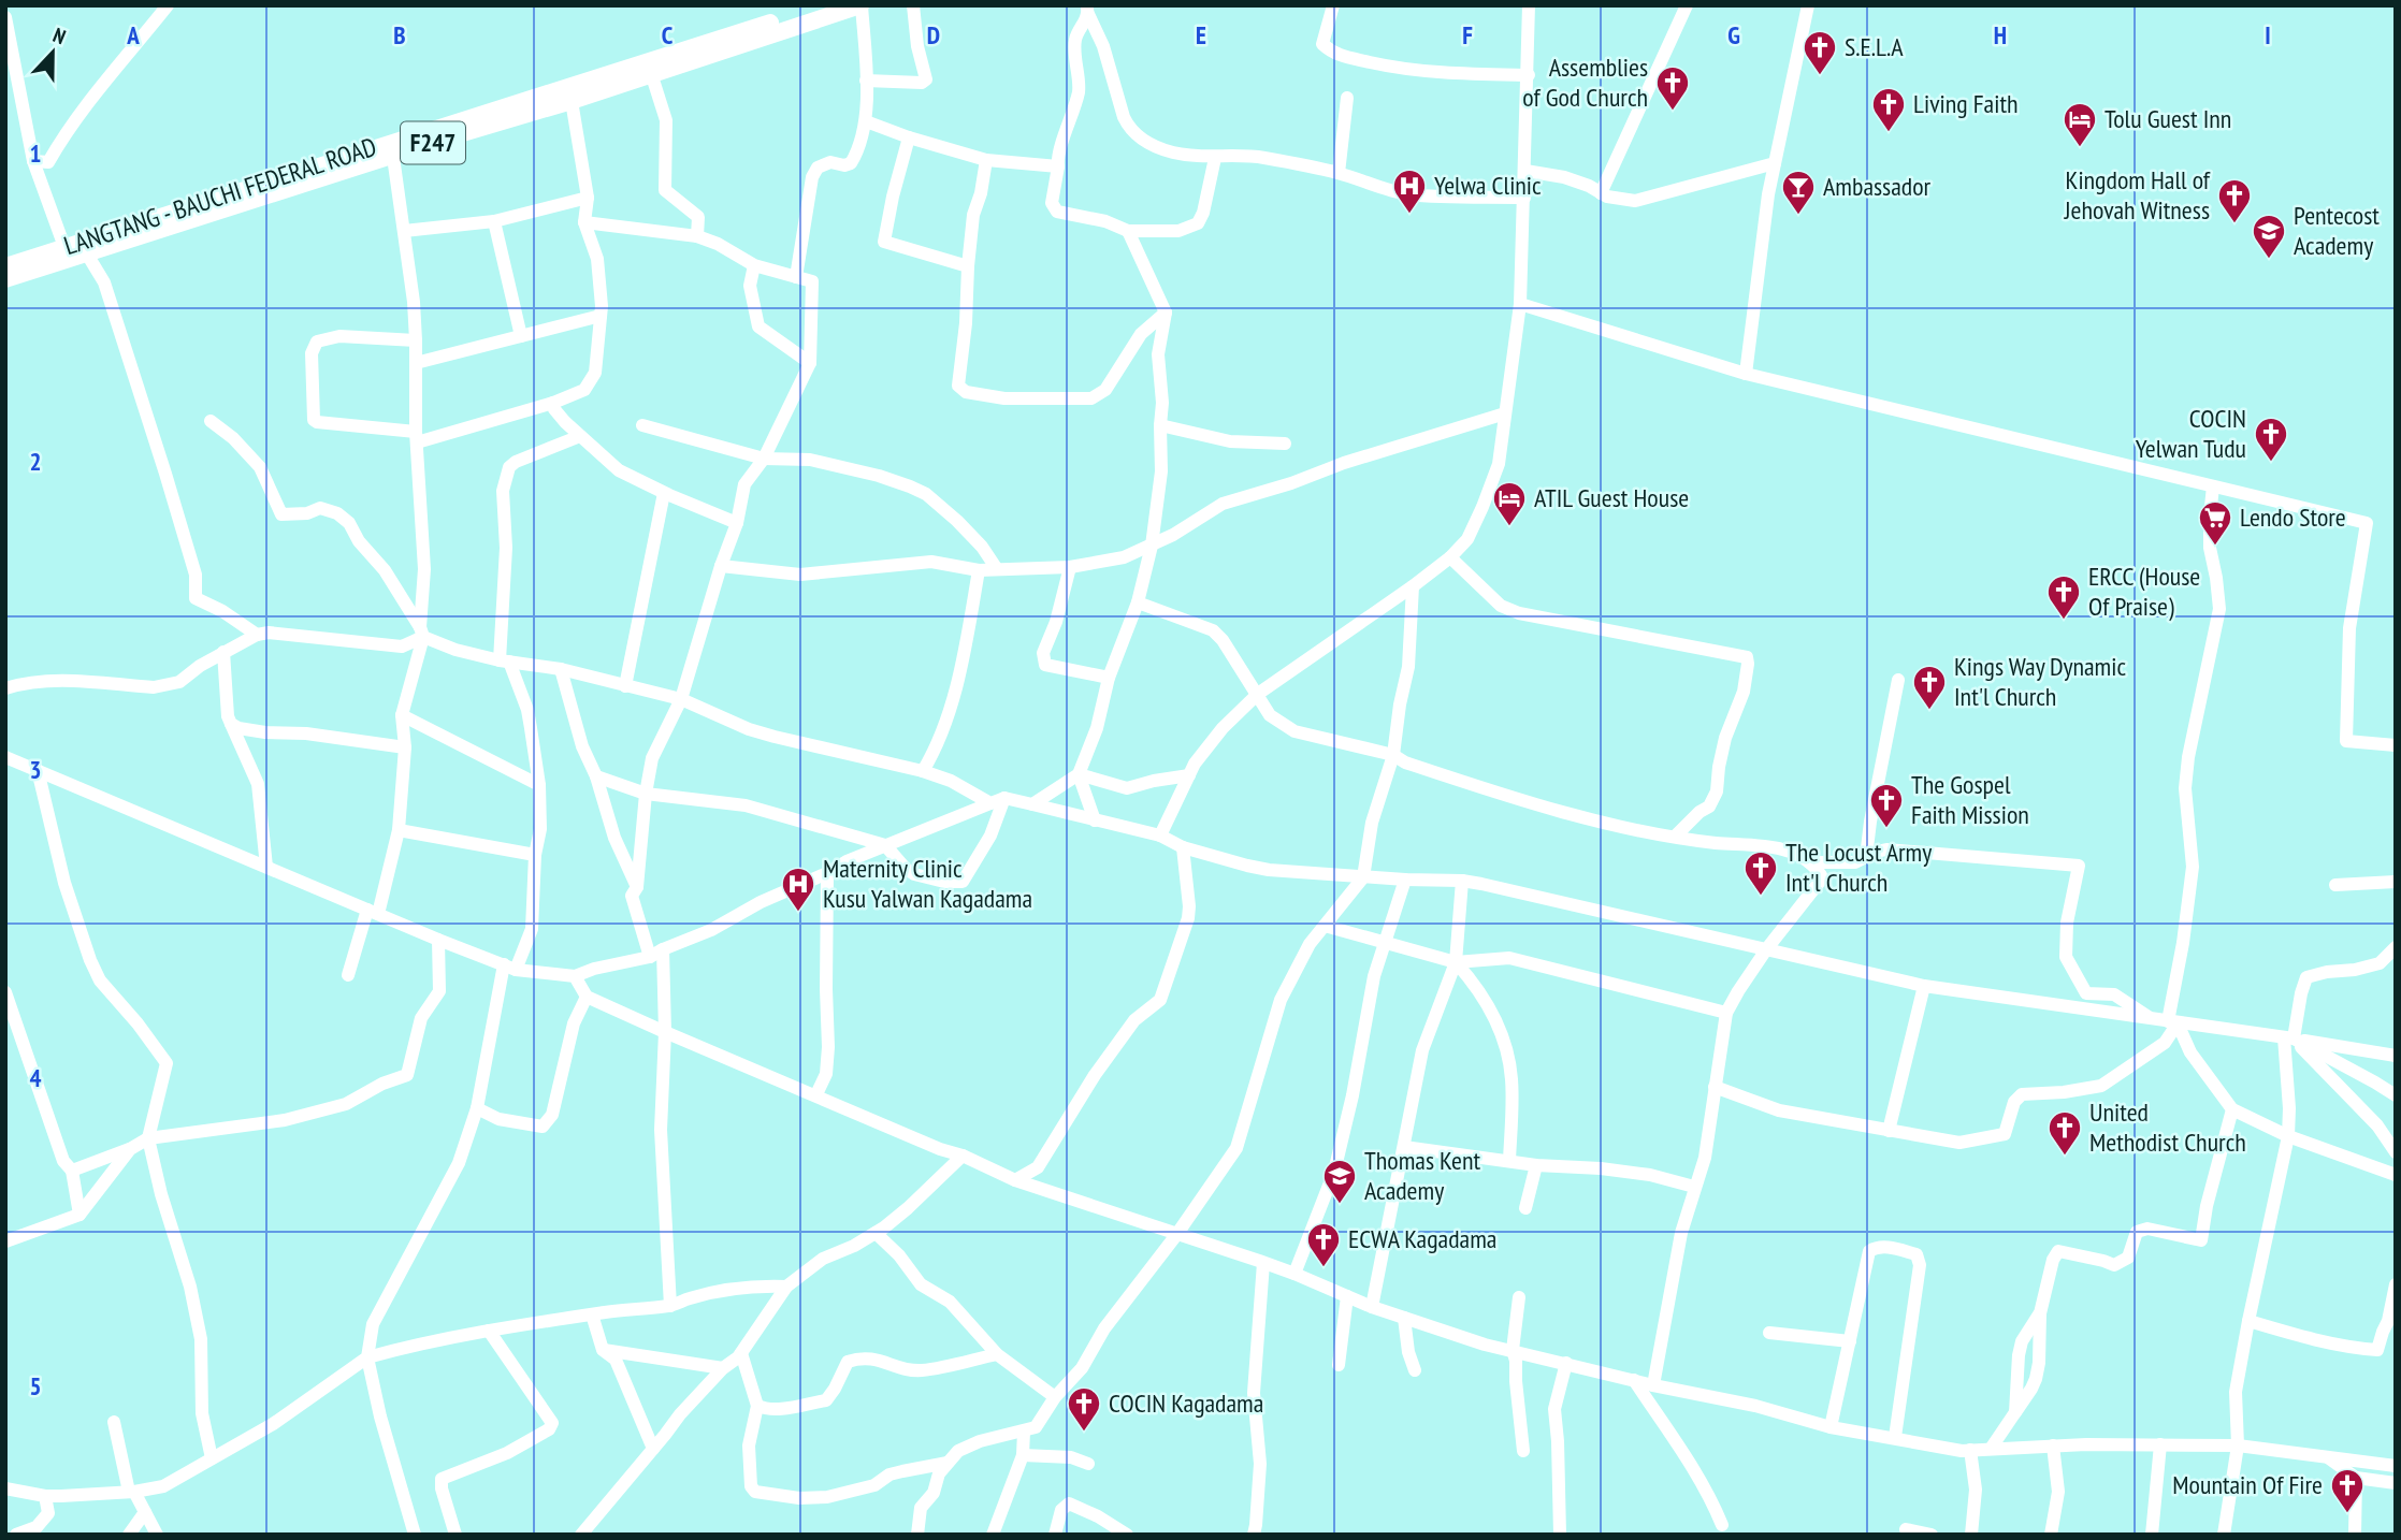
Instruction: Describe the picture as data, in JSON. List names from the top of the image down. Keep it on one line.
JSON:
{"streets":{"main road":["F247","LANGTANG - BAUCHI FEDERAL ROAD"]},"places":{"church":["S.E.L.A","Assemblies of God Church","Living Faith","Kingdom Hall of Jehovah Witness","COCIN Yelwan Tudu","ERCC (House Of Praise)","Kings Way Dynamic Int'l Church","The Gospel Faith Mission","The Locust Army Int'l Church","United Methodist Church","ECWA Kagadama","COCIN Kagadama","Mountain Of Fire"],"hotel":["Tolu Guest Inn","ATIL Guest House"],"hospital":["Yelwa Clinic","Maternity Clinic Kusu Yalwan Kagadama"],"bar":["Ambassador"],"school or university":["Pentecost Academy","Thomas Kent Academy"],"supermarket":["Lendo Store"]},"north":"top","grid":{"columns":["A","B","C","D","E","F","G","H","I"],"rows":["1","2","3","4","5"]}}
